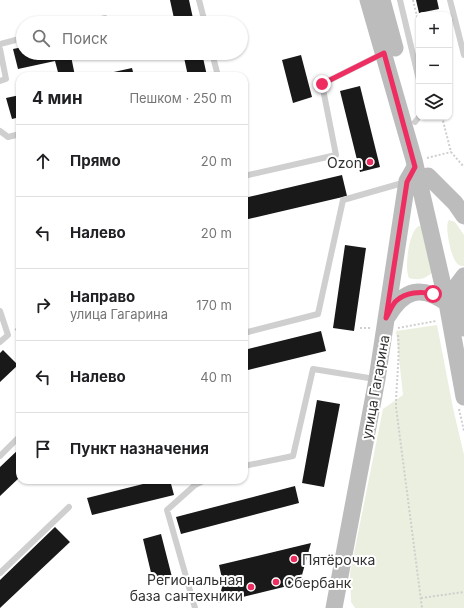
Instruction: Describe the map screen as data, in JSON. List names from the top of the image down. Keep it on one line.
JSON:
{"streets":{"main road":["улица Гагарина"]},"places":["Ozon","Пятёрочка","Сбербанк","Региональная база сантехники"],"page":{"map_buttons":["+","−"],"search":"Поиск","heading":["4 мин","Пешком · 250 m"],"list":[["Прямо","20 m"],["Налево","20 m"],["Направо","улица Гагарина","170 m"],["Налево","40 m"],"Пункт назначения"]}}
